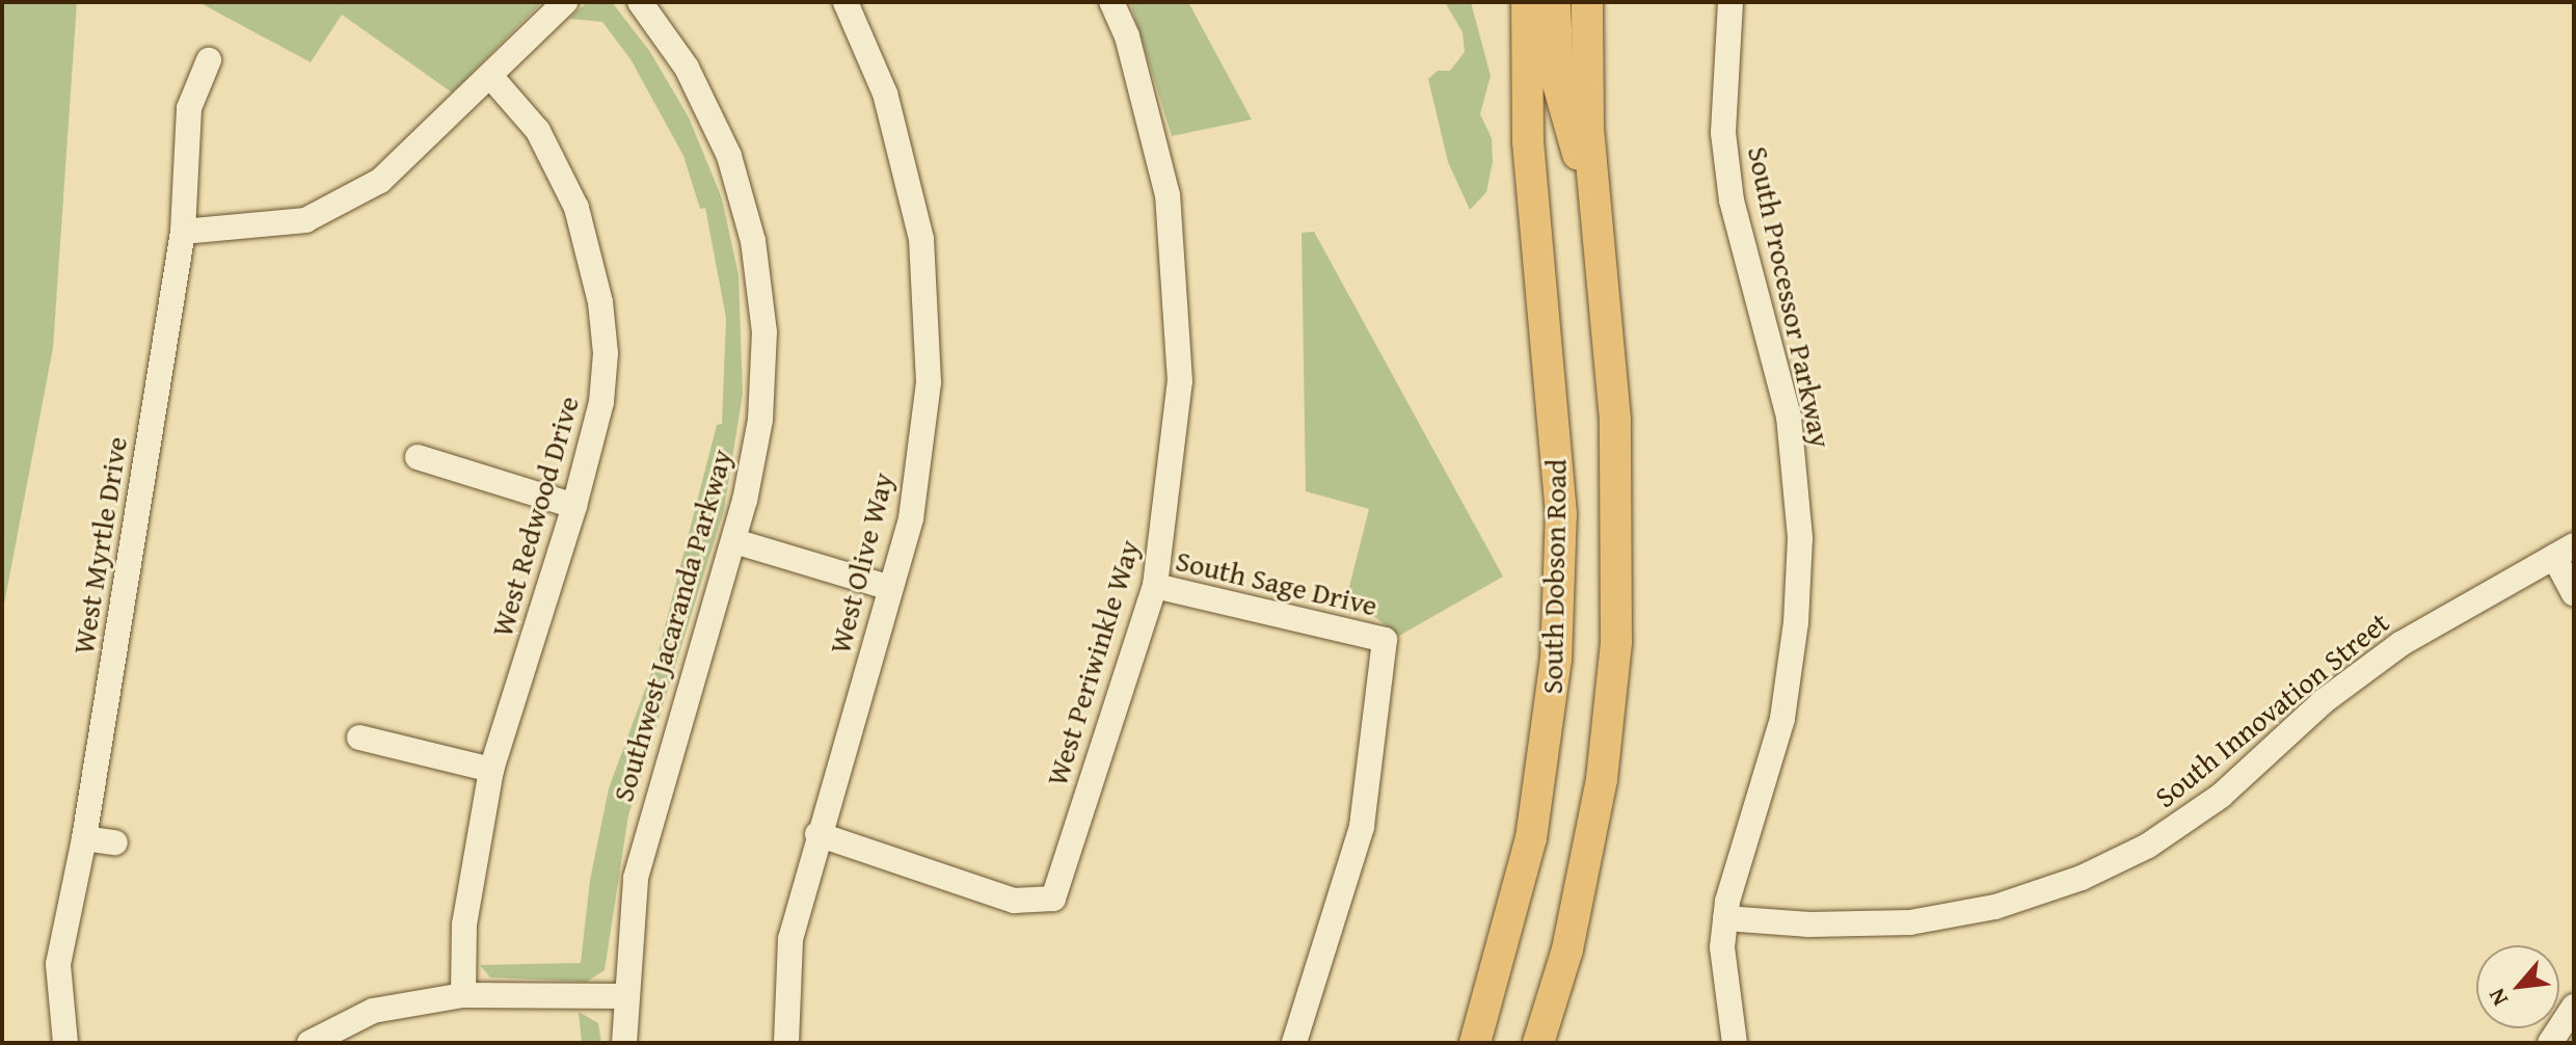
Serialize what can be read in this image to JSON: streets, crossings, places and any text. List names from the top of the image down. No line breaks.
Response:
{"streets":{"main road":["South Dobson Road"],"street":["South Processor Parkway","West Redwood Drive","West Myrtle Drive","West Olive Way","South Sage Drive","Southwest Jacaranda Parkway","West Periwinkle Way","South Innovation Street"]},"crossings":[["South Processor Parkway","South Innovation Street"],["West Olive Way","West Periwinkle Way"],["South Sage Drive","West Periwinkle Way"]],"north":"bottom left"}
